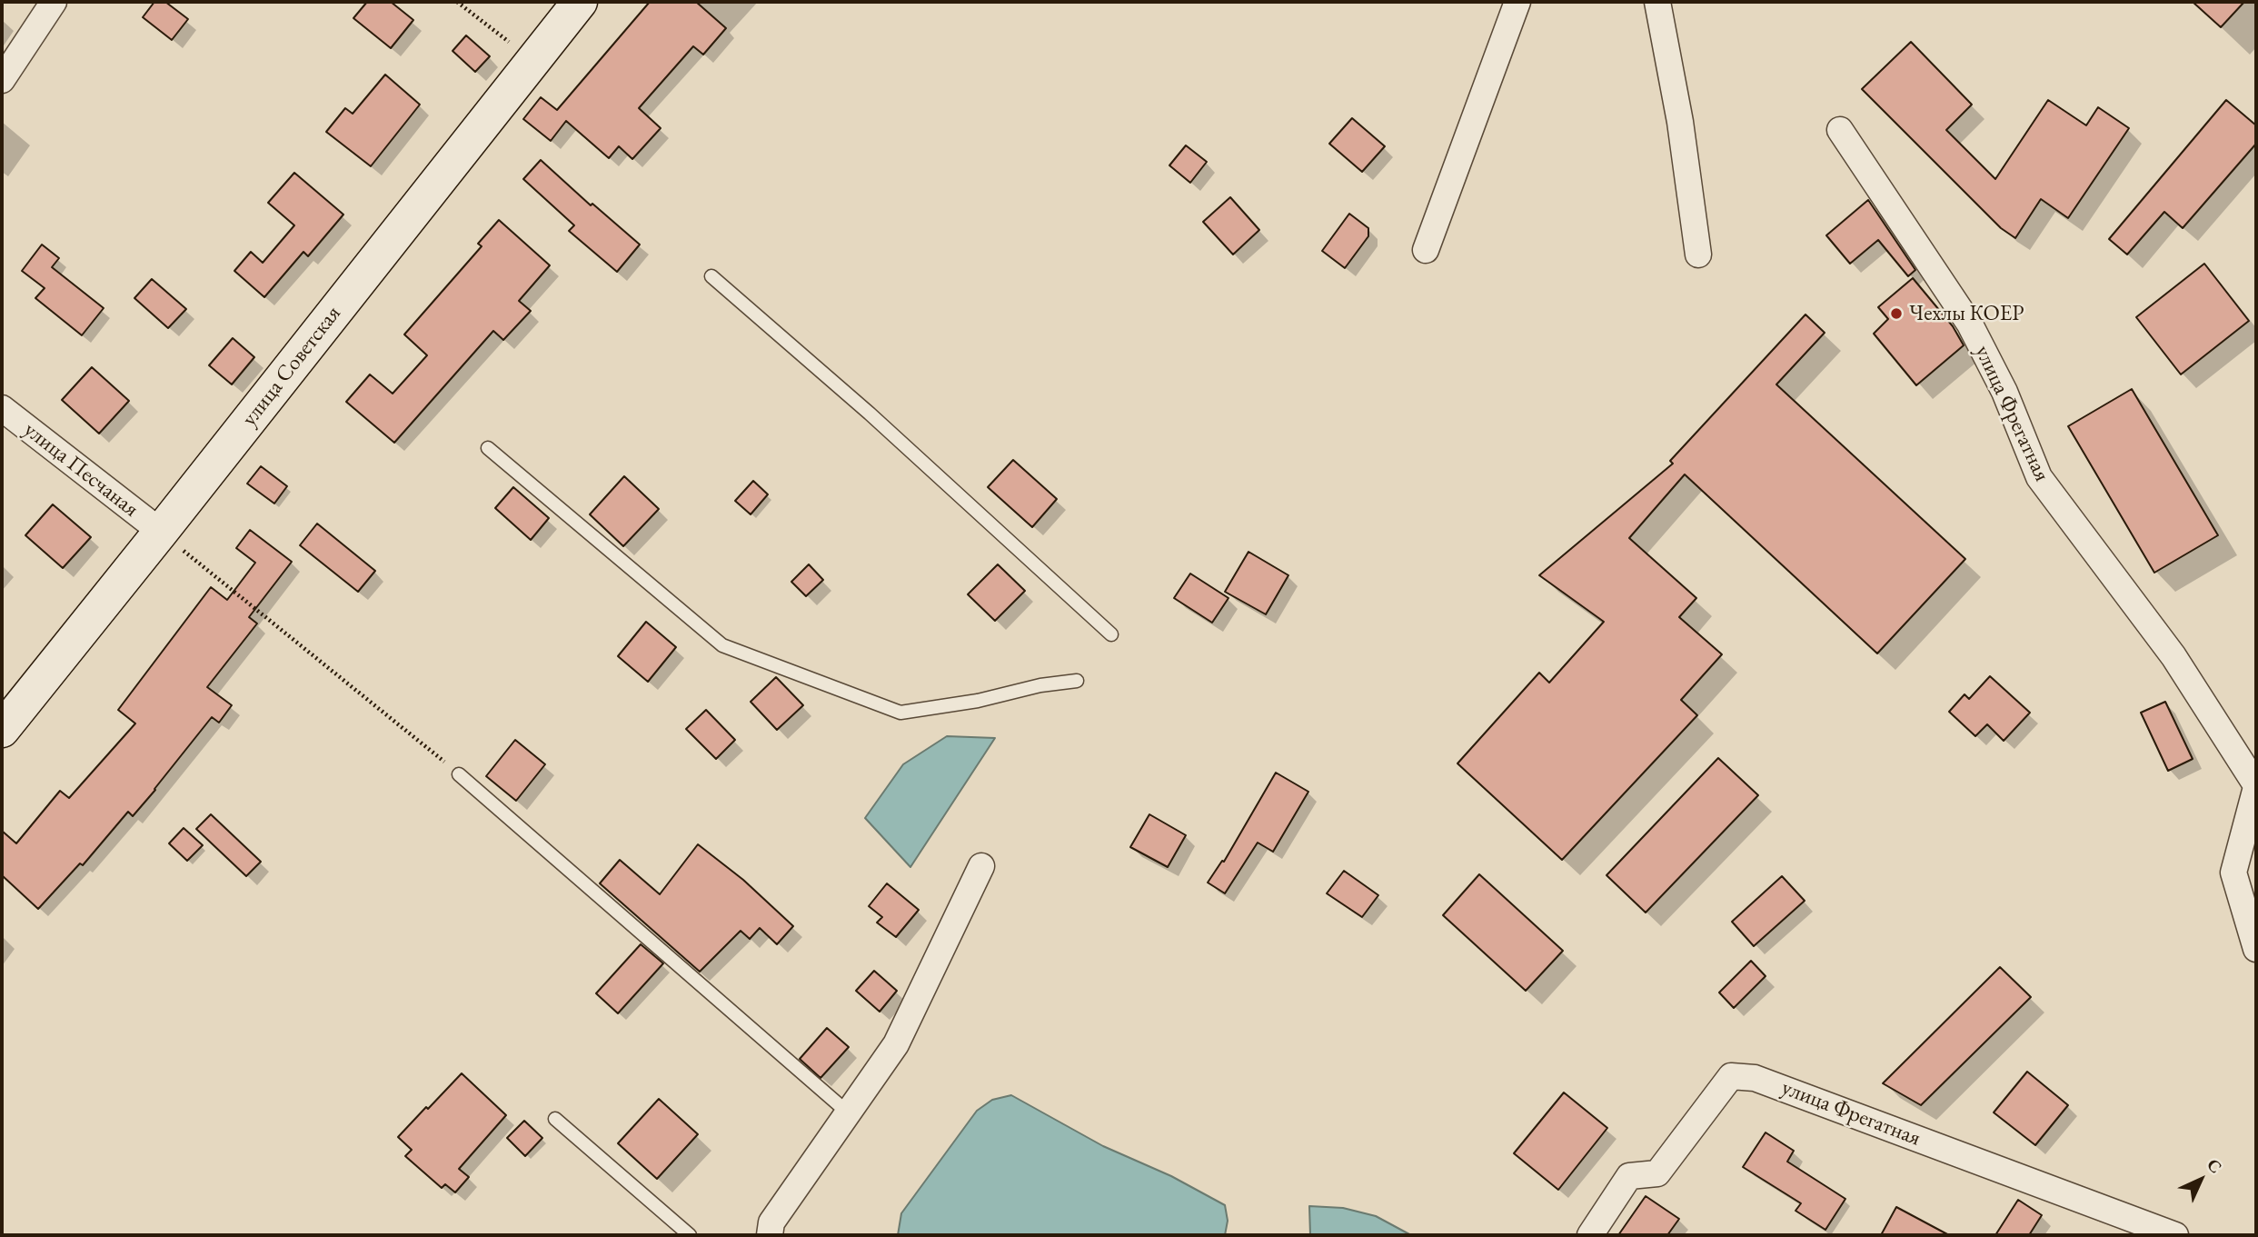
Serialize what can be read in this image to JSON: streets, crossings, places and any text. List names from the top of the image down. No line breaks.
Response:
{"streets":{"street":["улица Советская","улица Фрегатная","улица Песчаная"]},"crossings":[["улица Советская","улица Песчаная"]],"places":["Чехлы КОЕР"],"north":"top right"}
